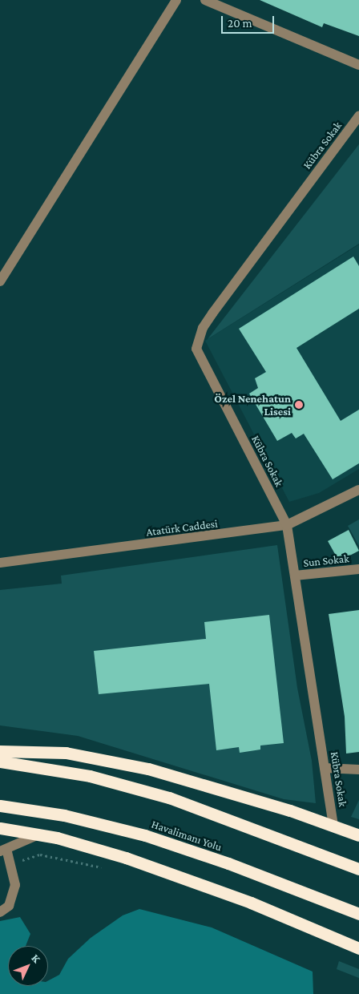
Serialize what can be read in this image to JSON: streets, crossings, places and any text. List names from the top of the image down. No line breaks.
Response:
{"streets":{"highway":["Havalimanı Yolu"],"street":["Kübra Sokak","Atatürk Caddesi","Sun Sokak"]},"crossings":[["Kübra Sokak","Atatürk Caddesi"],["Kübra Sokak","Sun Sokak"]],"places":["Özel Nenehatun Lisesi"],"scale_bar":"20 m","north":"top right"}
